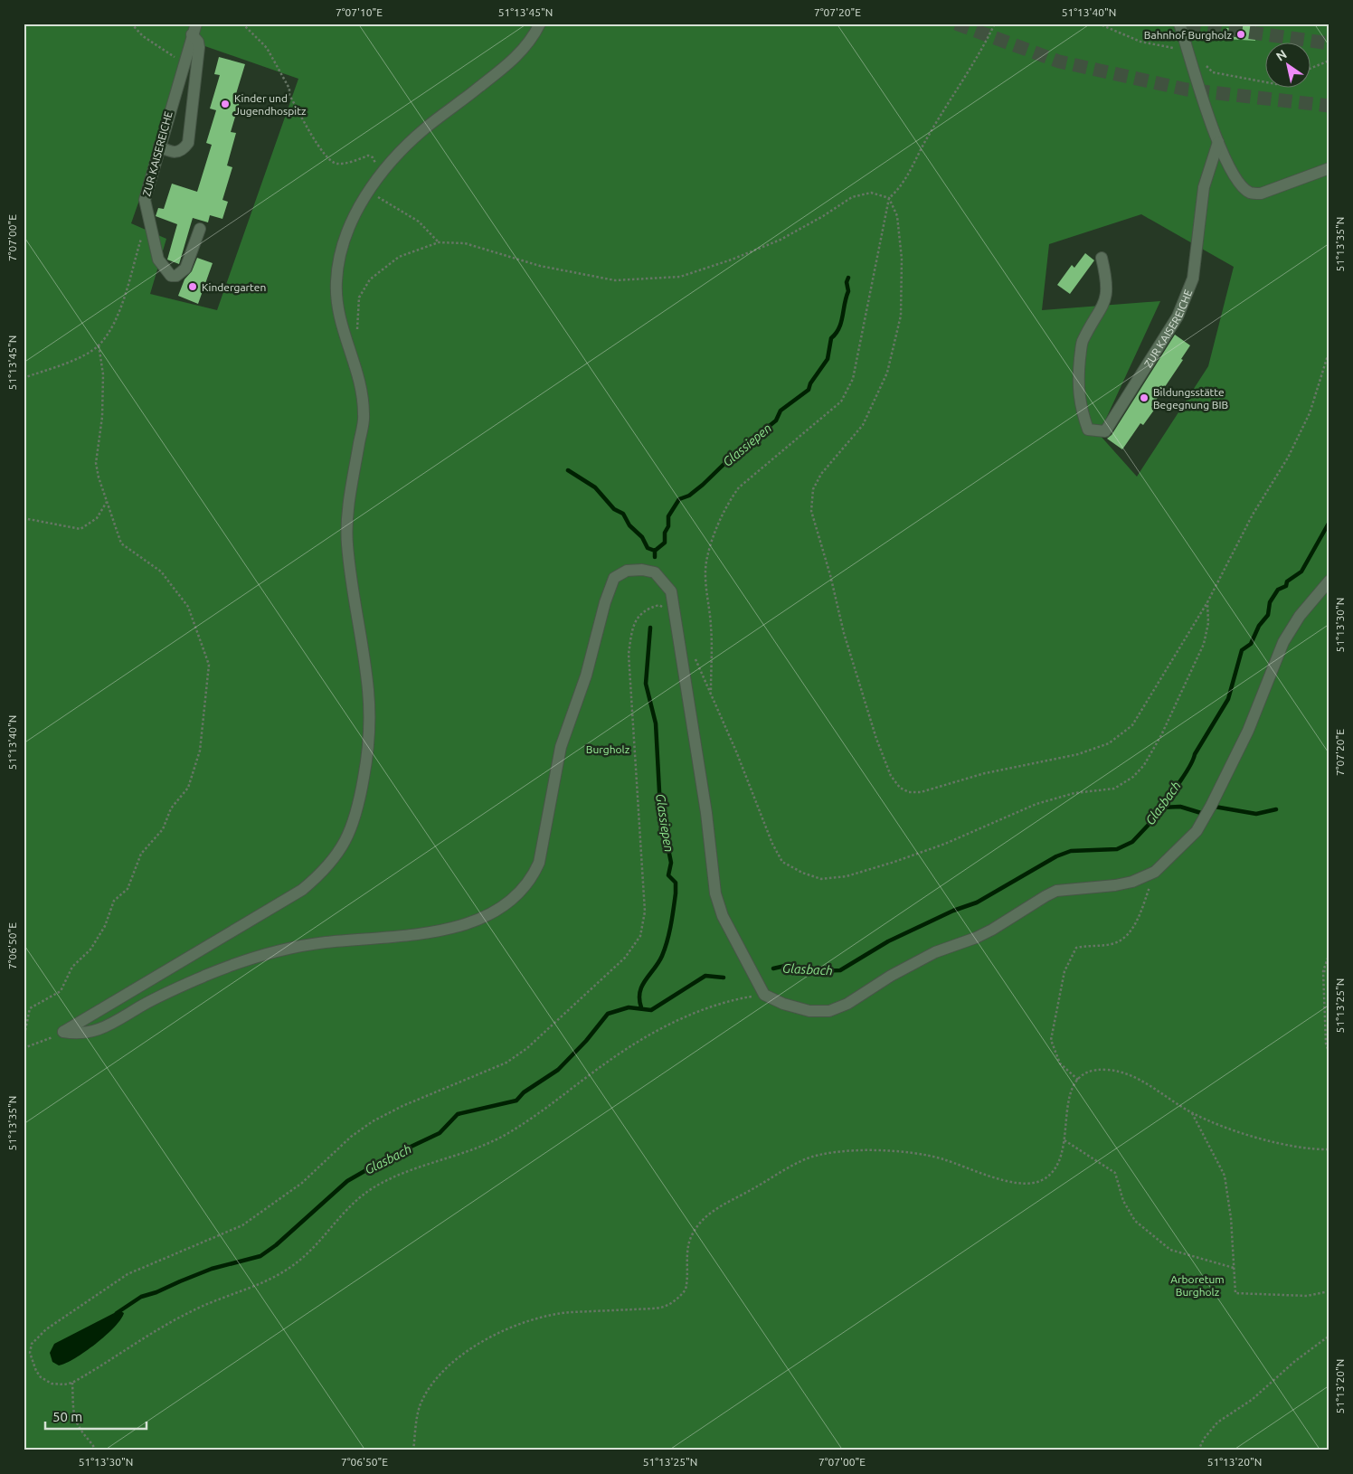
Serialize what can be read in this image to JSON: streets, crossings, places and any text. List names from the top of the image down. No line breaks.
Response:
{"streets":{"street":["ZUR KAISEREICHE"]},"water":["Glassiepen","Glasbach"],"parks":["Burgholz","Arboretum Burgholz"],"places":["Bahnhof Burgholz","Kinder und Jugendhospitz","Kindergarten","Bildungsstätte Begegnung BIB"],"scale_bar":"50 m","north":"top left","coordinates":["7°07'10\"E","51°13'45\"N","7°07'20\"E","51°13'40\"N","7°07'00\"E","51°13'35\"N","51°13'30\"N","7°06'50\"E","51°13'25\"N","51°13'20\"N"]}
